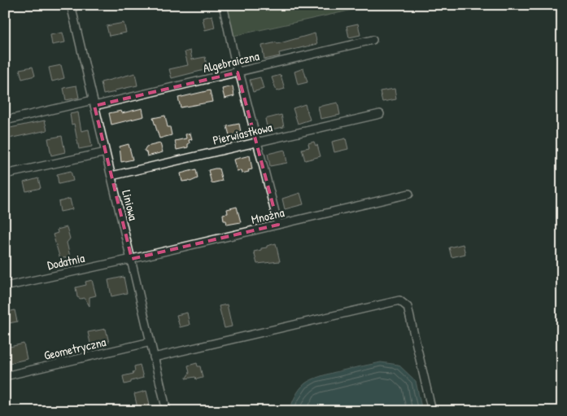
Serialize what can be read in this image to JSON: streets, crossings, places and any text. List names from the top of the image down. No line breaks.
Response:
{"streets":{"street":["Algebraiczna","Pierwiastkowa","Liniowa","Mnożna","Dodatnia","Geometryczna"]},"crossings":[["Algebraiczna","Liniowa"],["Pierwiastkowa","Liniowa"],["Liniowa","Mnożna"],["Liniowa","Dodatnia"],["Liniowa","Geometryczna"],["Mnożna","Dodatnia"]]}
